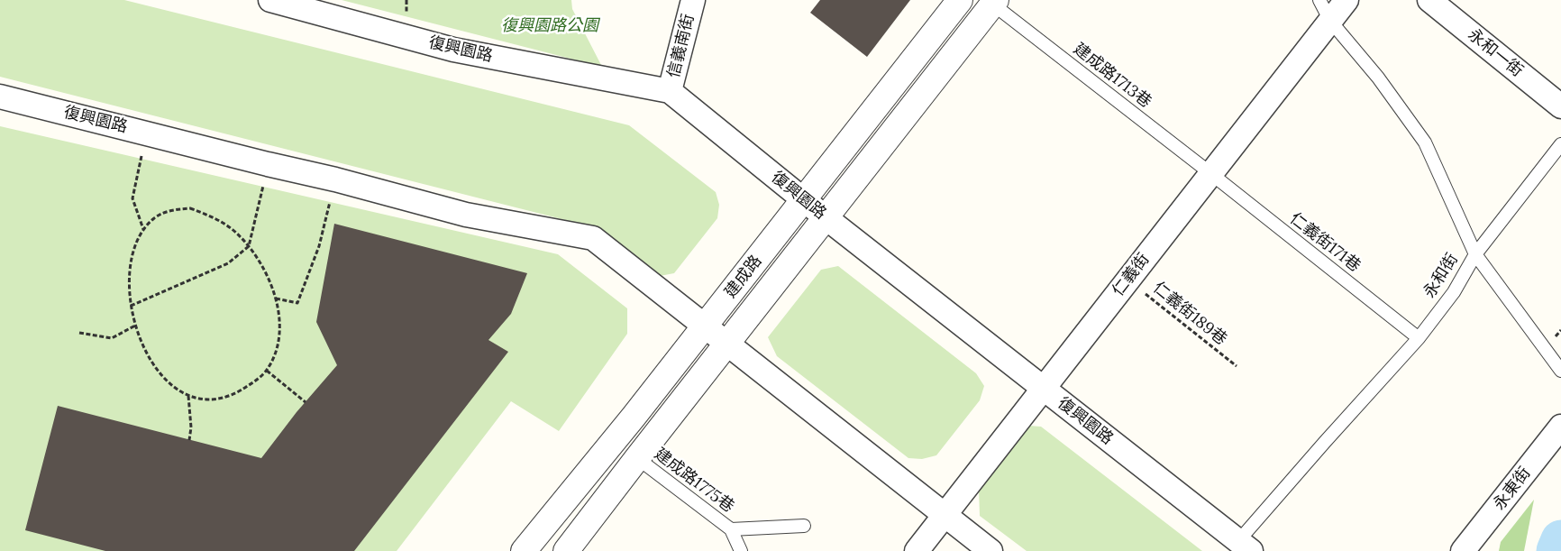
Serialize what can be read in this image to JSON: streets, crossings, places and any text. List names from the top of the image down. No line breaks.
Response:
{"streets":{"street":["信義南街","復興園路","永和一街","仁義街","建成路","永東街"],"lane":["建成路1713巷","仁義街171巷","永和街","建成路1775巷"],"path":["仁義街189巷"]},"crossings":[["信義南街","復興園路"],["復興園路","仁義街"],["復興園路","永和街"],["復興園路","建成路"],["建成路1713巷","仁義街171巷"],["建成路1713巷","仁義街"],["建成路1713巷","建成路"],["仁義街171巷","仁義街"],["仁義街171巷","永和街"],["仁義街","永和街"],["仁義街","仁義街189巷"],["建成路","建成路1775巷"]],"parks":["復興園路公園"]}
